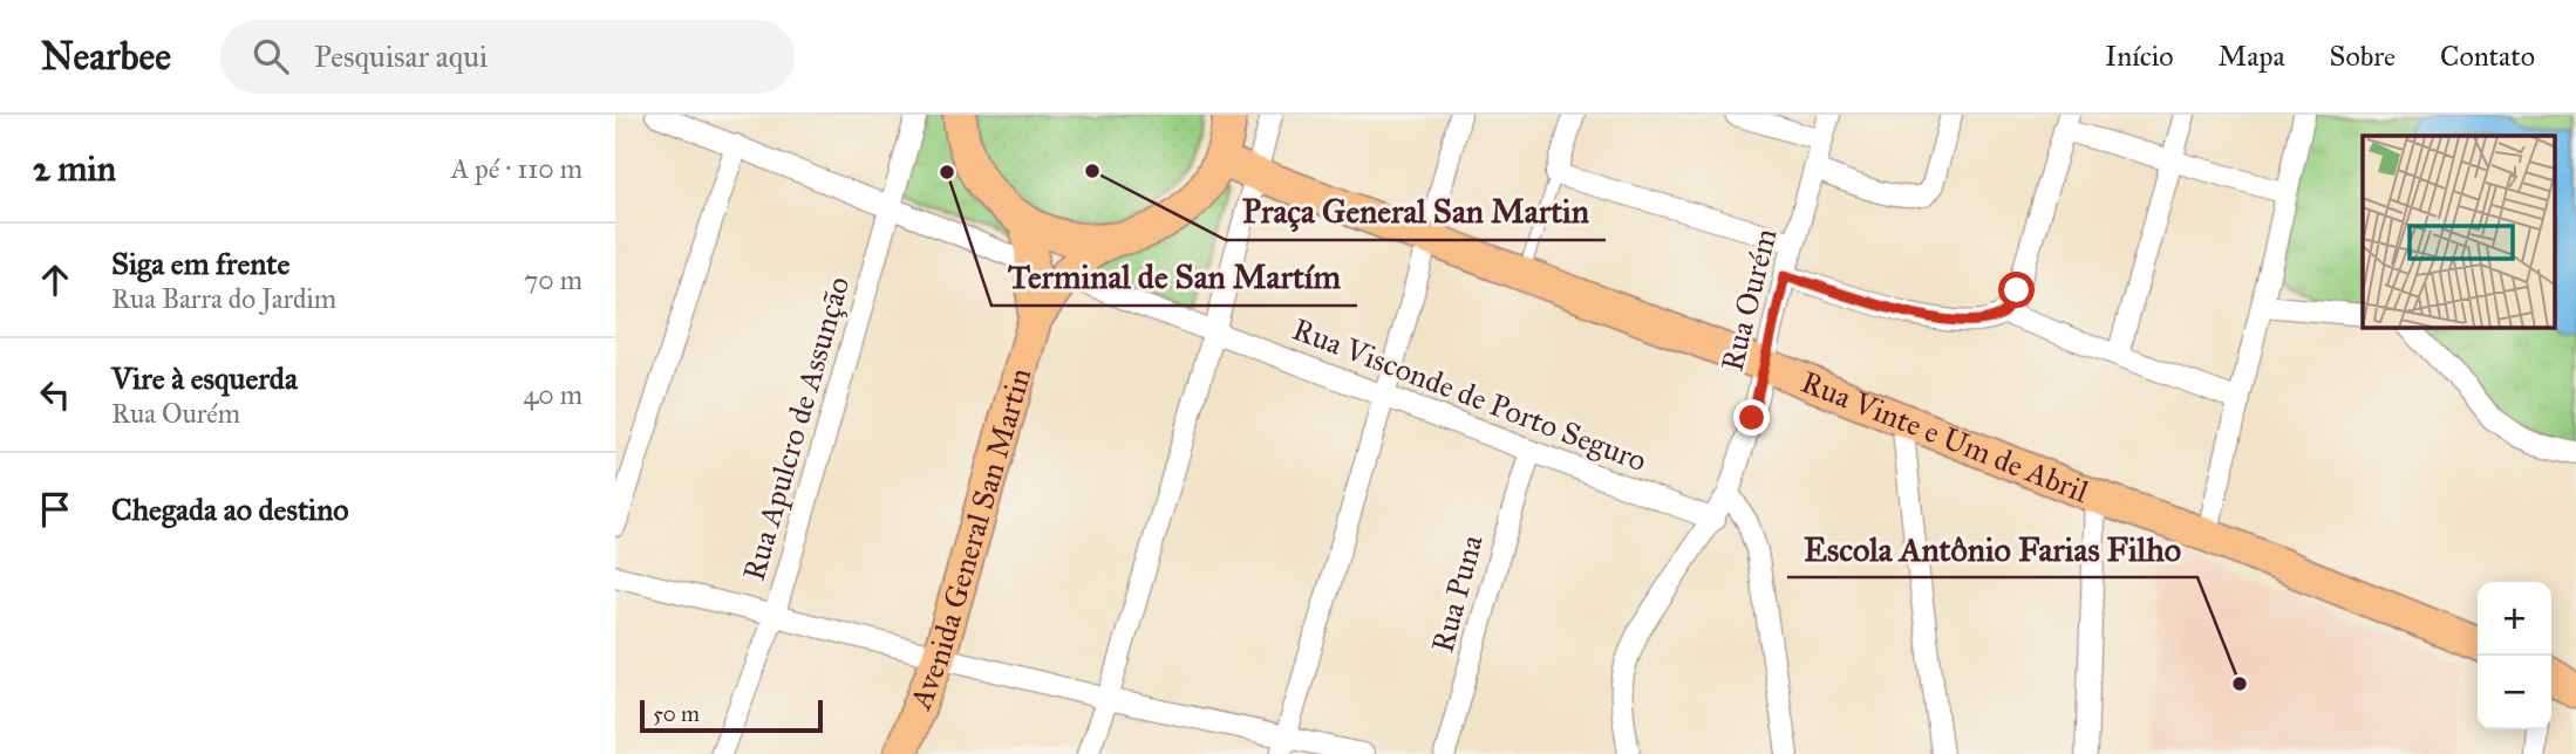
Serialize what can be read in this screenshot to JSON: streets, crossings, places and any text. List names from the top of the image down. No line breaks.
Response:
{"streets":{"main road":["Rua Vinte e Um de Abril","Avenida General San Martin"],"street":["Rua Ourém","Rua Visconde de Porto Seguro","Rua Apulcro de Assunção","Rua Puna"]},"crossings":[["Rua Ourém","Rua Visconde de Porto Seguro"],["Rua Ourém","Rua Vinte e Um de Abril"],["Rua Visconde de Porto Seguro","Avenida General San Martin"],["Rua Visconde de Porto Seguro","Rua Puna"]],"places":["Praça General San Martin","Terminal de San Martím","Escola Antônio Farias Filho"],"scale_bar":"50 m","page":{"header":"Nearbee","search":"Pesquisar aqui","nav":["Início","Mapa","Sobre","Contato"],"heading":["2 min","A pé · 110 m"],"list":[["Siga em frente","Rua Barra do Jardim","70 m"],["Vire à esquerda","Rua Ourém","40 m"],"Chegada ao destino"],"map_buttons":["+","−"],"scale":"50 m"}}
